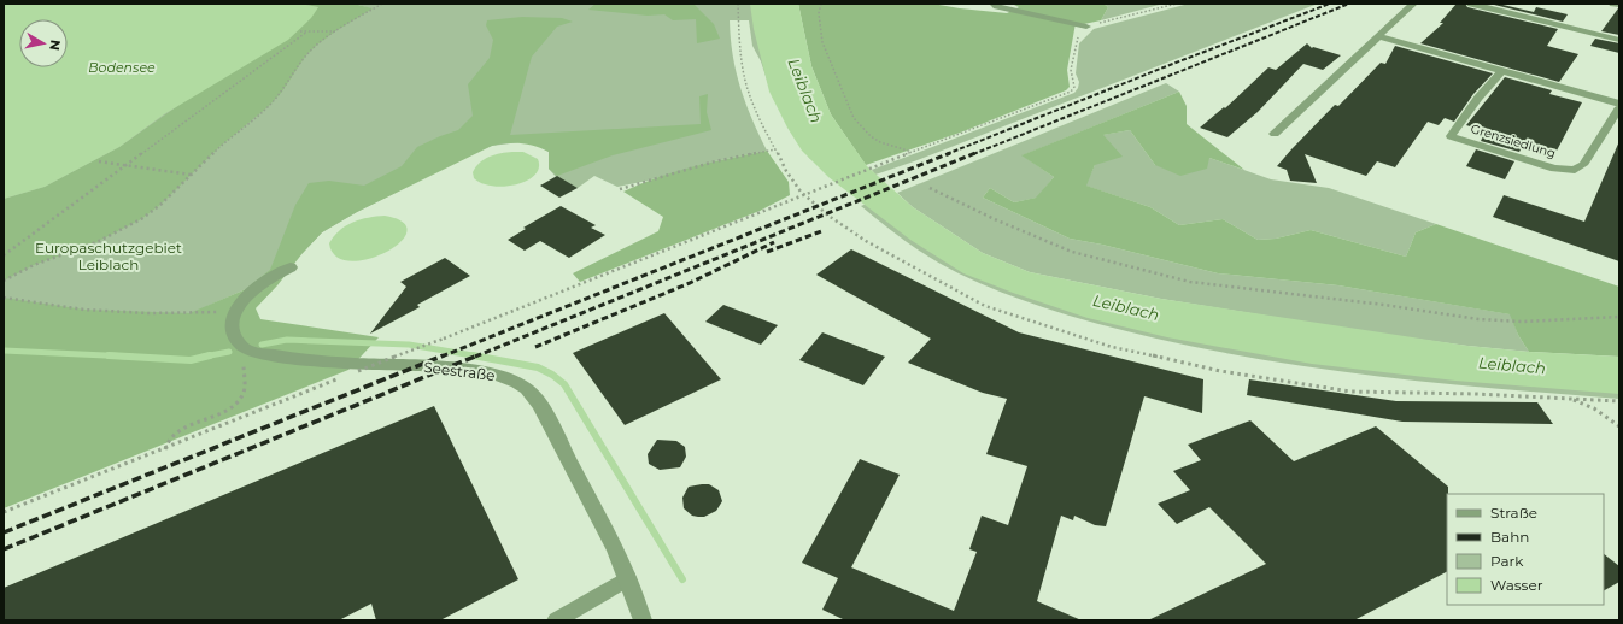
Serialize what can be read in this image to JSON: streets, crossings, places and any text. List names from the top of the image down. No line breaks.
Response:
{"streets":{"street":["Seestraße"],"lane":["Grenzsiedlung"]},"water":["Bodensee","Leiblach"],"parks":["Europaschutzgebiet Leiblach"],"legend":["Straße","Bahn","Park","Wasser"],"north":"right"}
